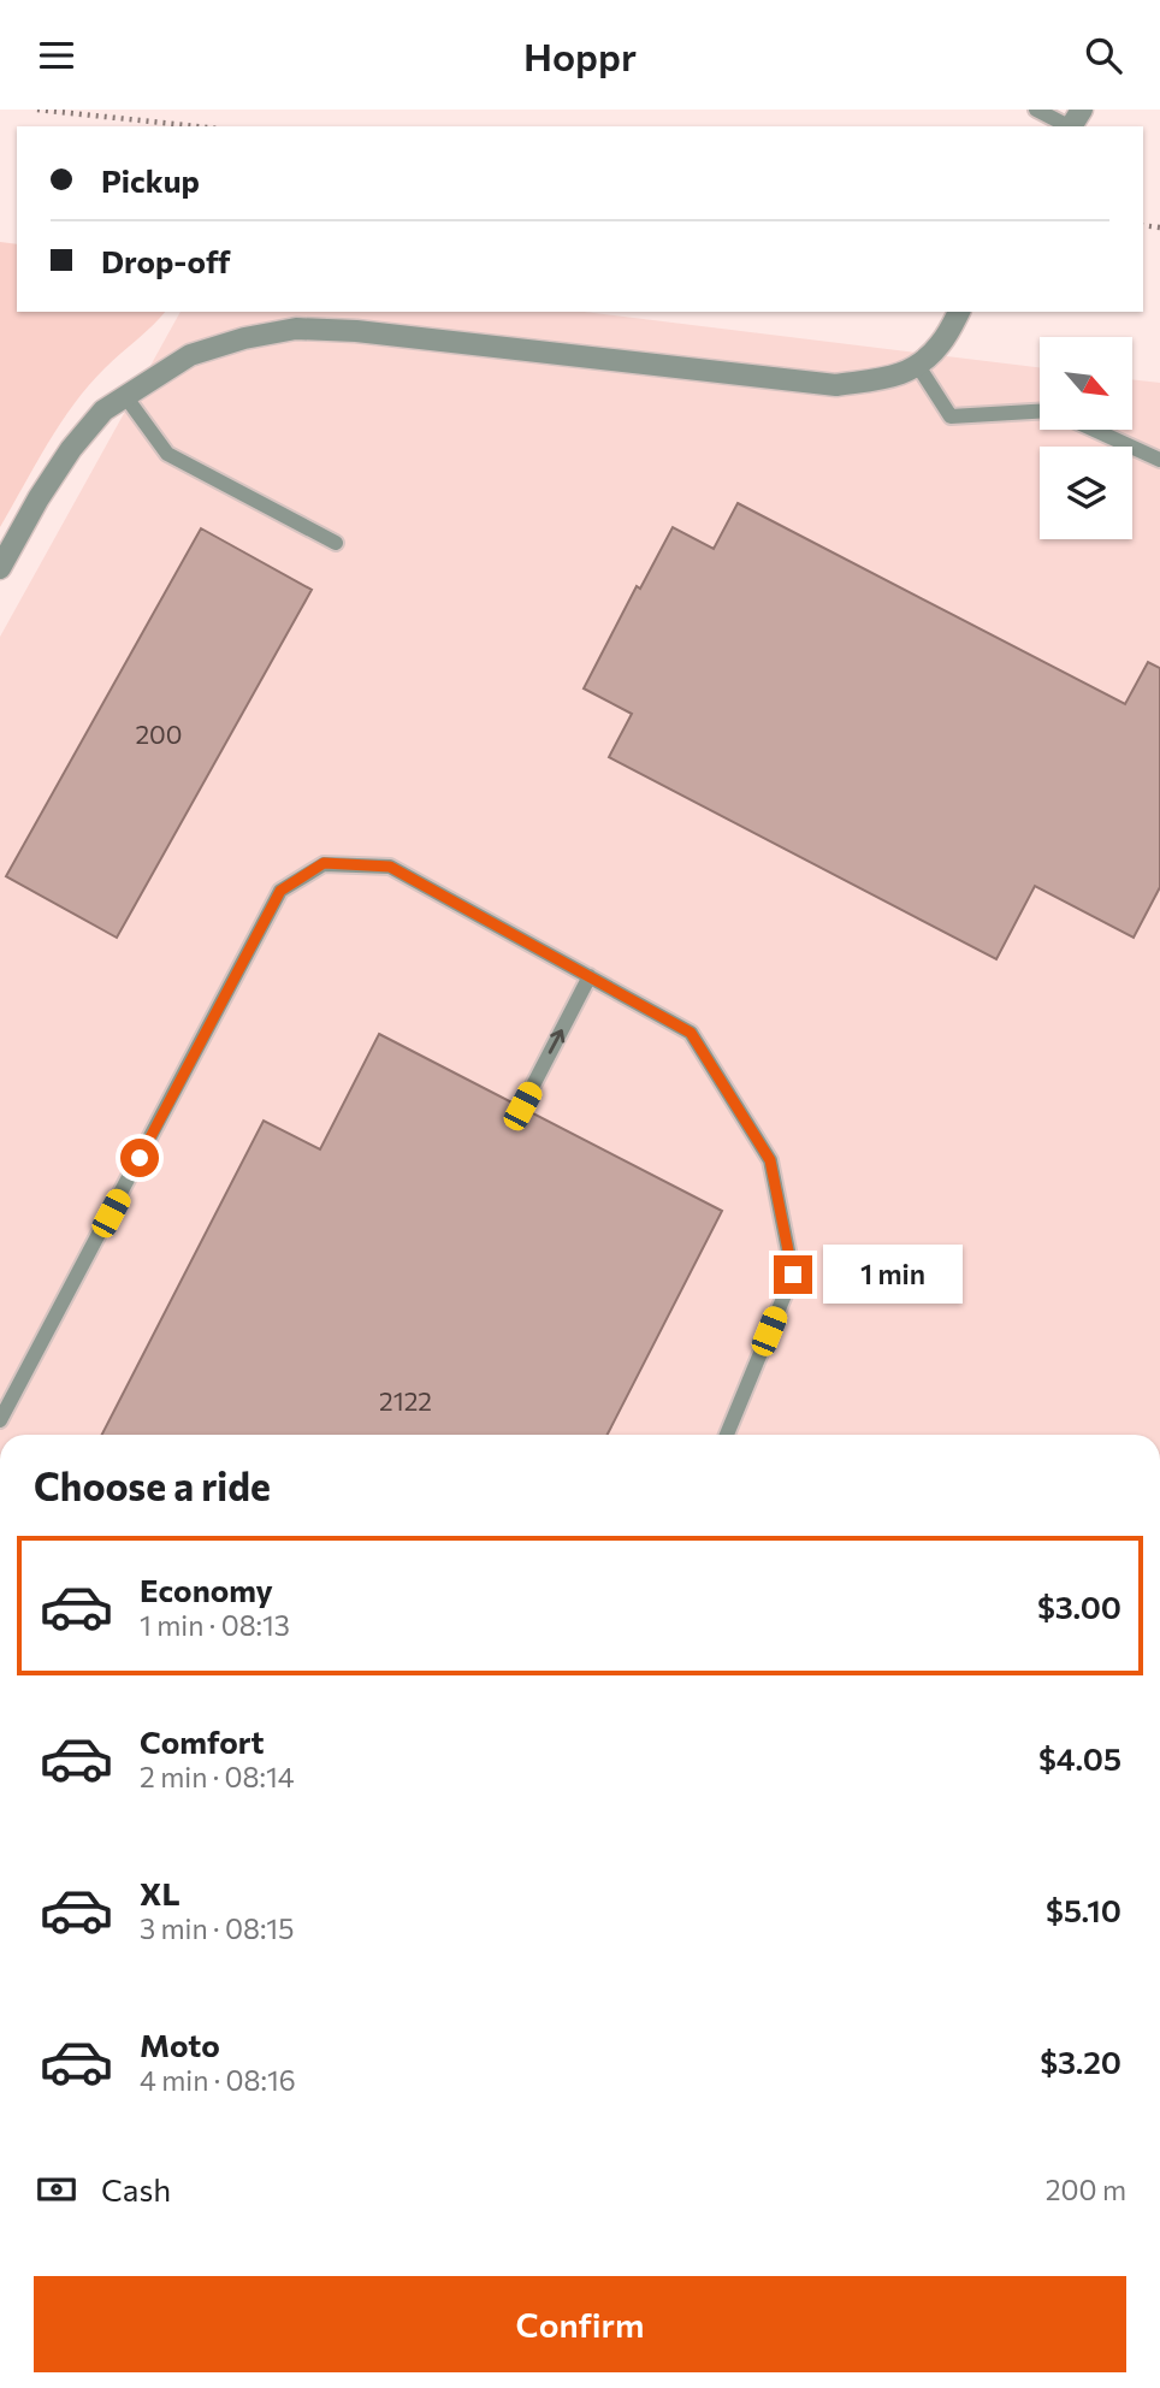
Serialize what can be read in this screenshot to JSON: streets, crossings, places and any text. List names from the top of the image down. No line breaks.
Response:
{"house_numbers":["200","2122"],"north":"bottom right","page":{"header":"Hoppr","banner":["Pickup","Drop-off"],"bubble":"1 min","heading":"Choose a ride","list":[{"name":"Economy","note":"1 min · 08:13","value":"$3.00"},{"name":"Comfort","note":"2 min · 08:14","value":"$4.05"},{"name":"XL","note":"3 min · 08:15","value":"$5.10"},{"name":"Moto","note":"4 min · 08:16","value":"$3.20"}],"pay":["Cash","200 m"],"buttons":"Confirm"}}
